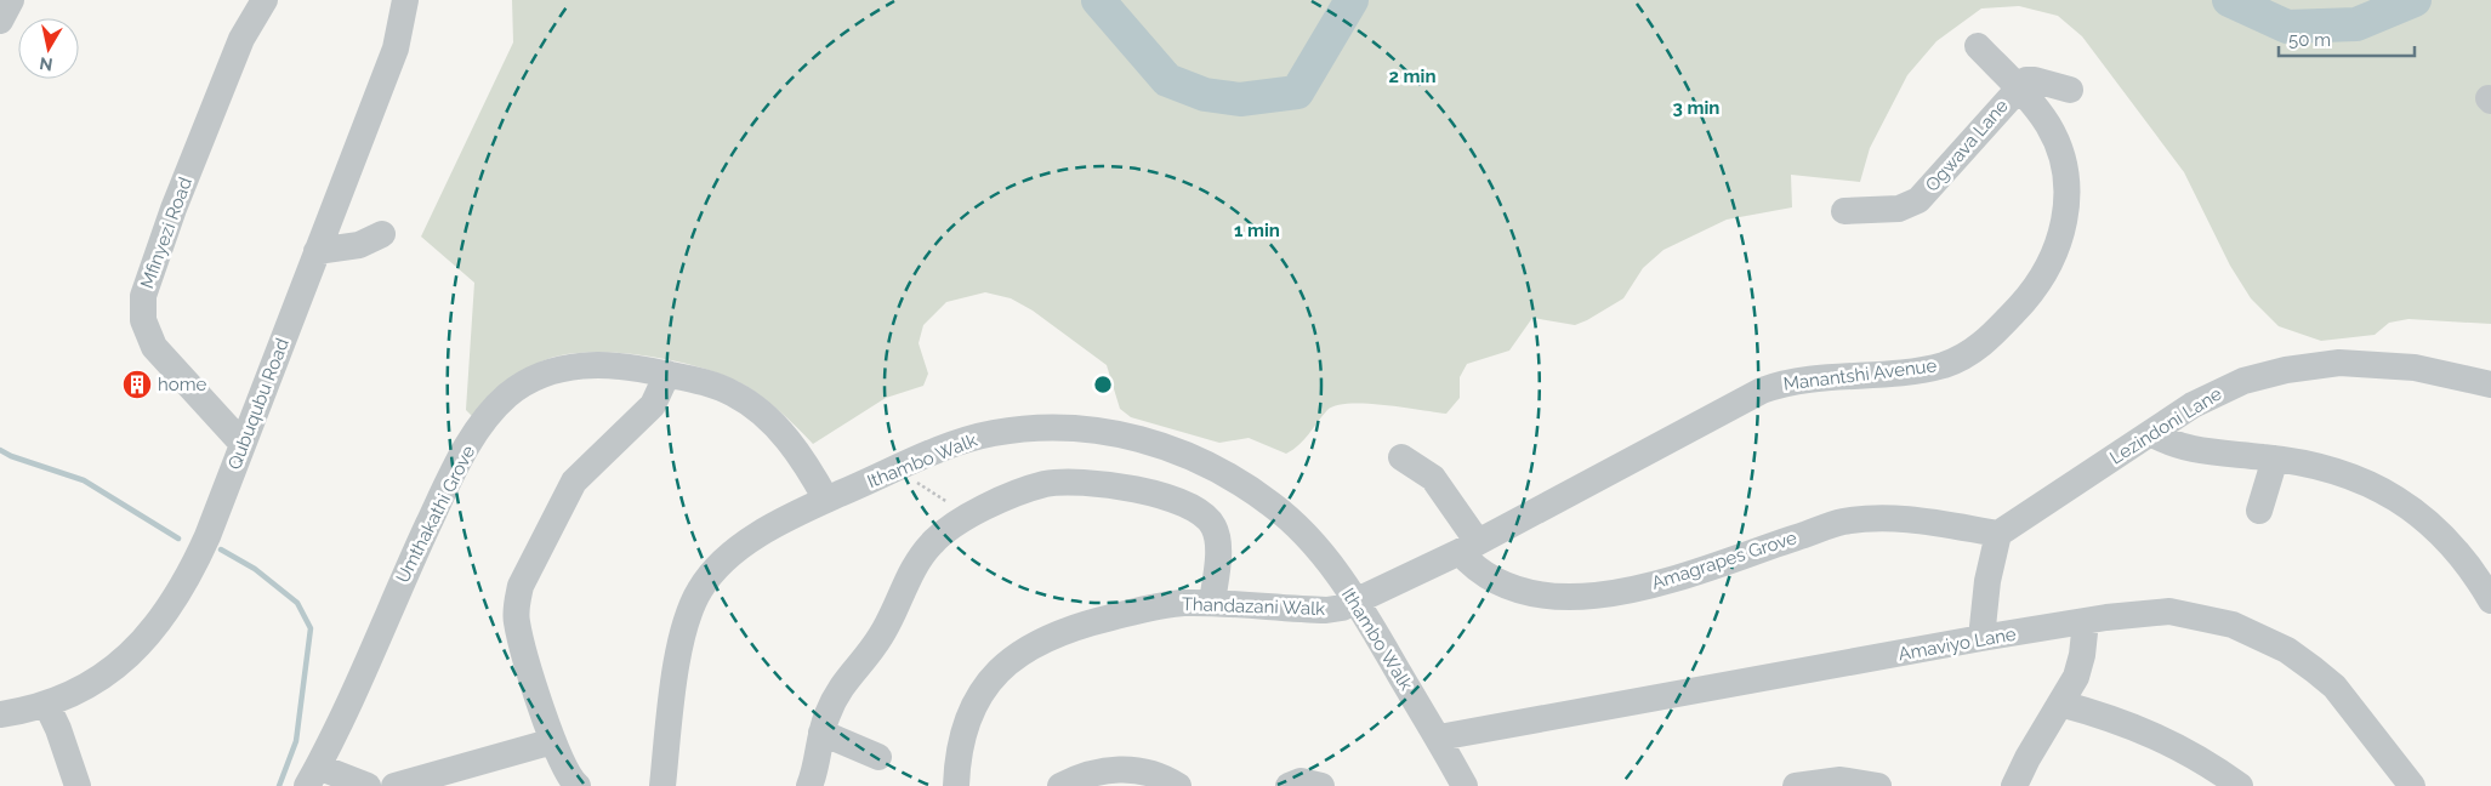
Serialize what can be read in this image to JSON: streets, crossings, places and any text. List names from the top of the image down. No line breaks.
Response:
{"streets":{"street":["Ogwava Lane","Mfinyezi Road","Manantshi Avenue","Qubuqubu Road","Lezindoni Lane","Ithambo Walk","Umthakathi Grove","Amagrapes Grove","Thandazani Walk","Amaviyo Lane"]},"crossings":[["Ogwava Lane","Manantshi Avenue"],["Mfinyezi Road","Qubuqubu Road"],["Manantshi Avenue","Ithambo Walk"],["Manantshi Avenue","Amagrapes Grove"],["Manantshi Avenue","Thandazani Walk"],["Lezindoni Lane","Amagrapes Grove"],["Ithambo Walk","Umthakathi Grove"],["Ithambo Walk","Thandazani Walk"],["Ithambo Walk","Amaviyo Lane"]],"places":{"building":["home"]},"scale_bar":"50 m","north":"bottom","rings":["2 min","3 min","1 min"]}
